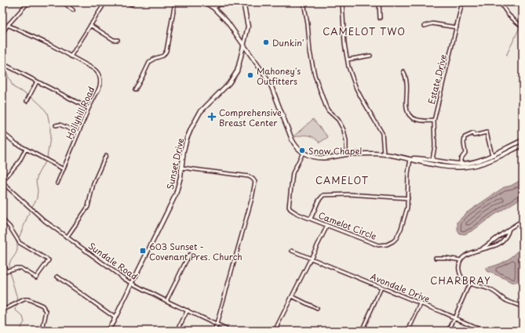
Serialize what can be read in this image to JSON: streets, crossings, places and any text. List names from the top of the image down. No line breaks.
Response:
{"streets":{"main road":["Sunset Drive"],"street":["Estate Drive","Hollyhill Road","Camelot Circle","Sundale Road","Avondale Drive"]},"crossings":[["Sunset Drive","Sundale Road"]],"districts":["CAMELOT TWO","CAMELOT","CHARBRAY"],"places":{"other":["Dunkin'","Mahoney's Outfitters","Snow Chapel"],"health":["Comprehensive Breast Center"],"transit":["603 Sunset - Covenant Pres. Church"]}}
